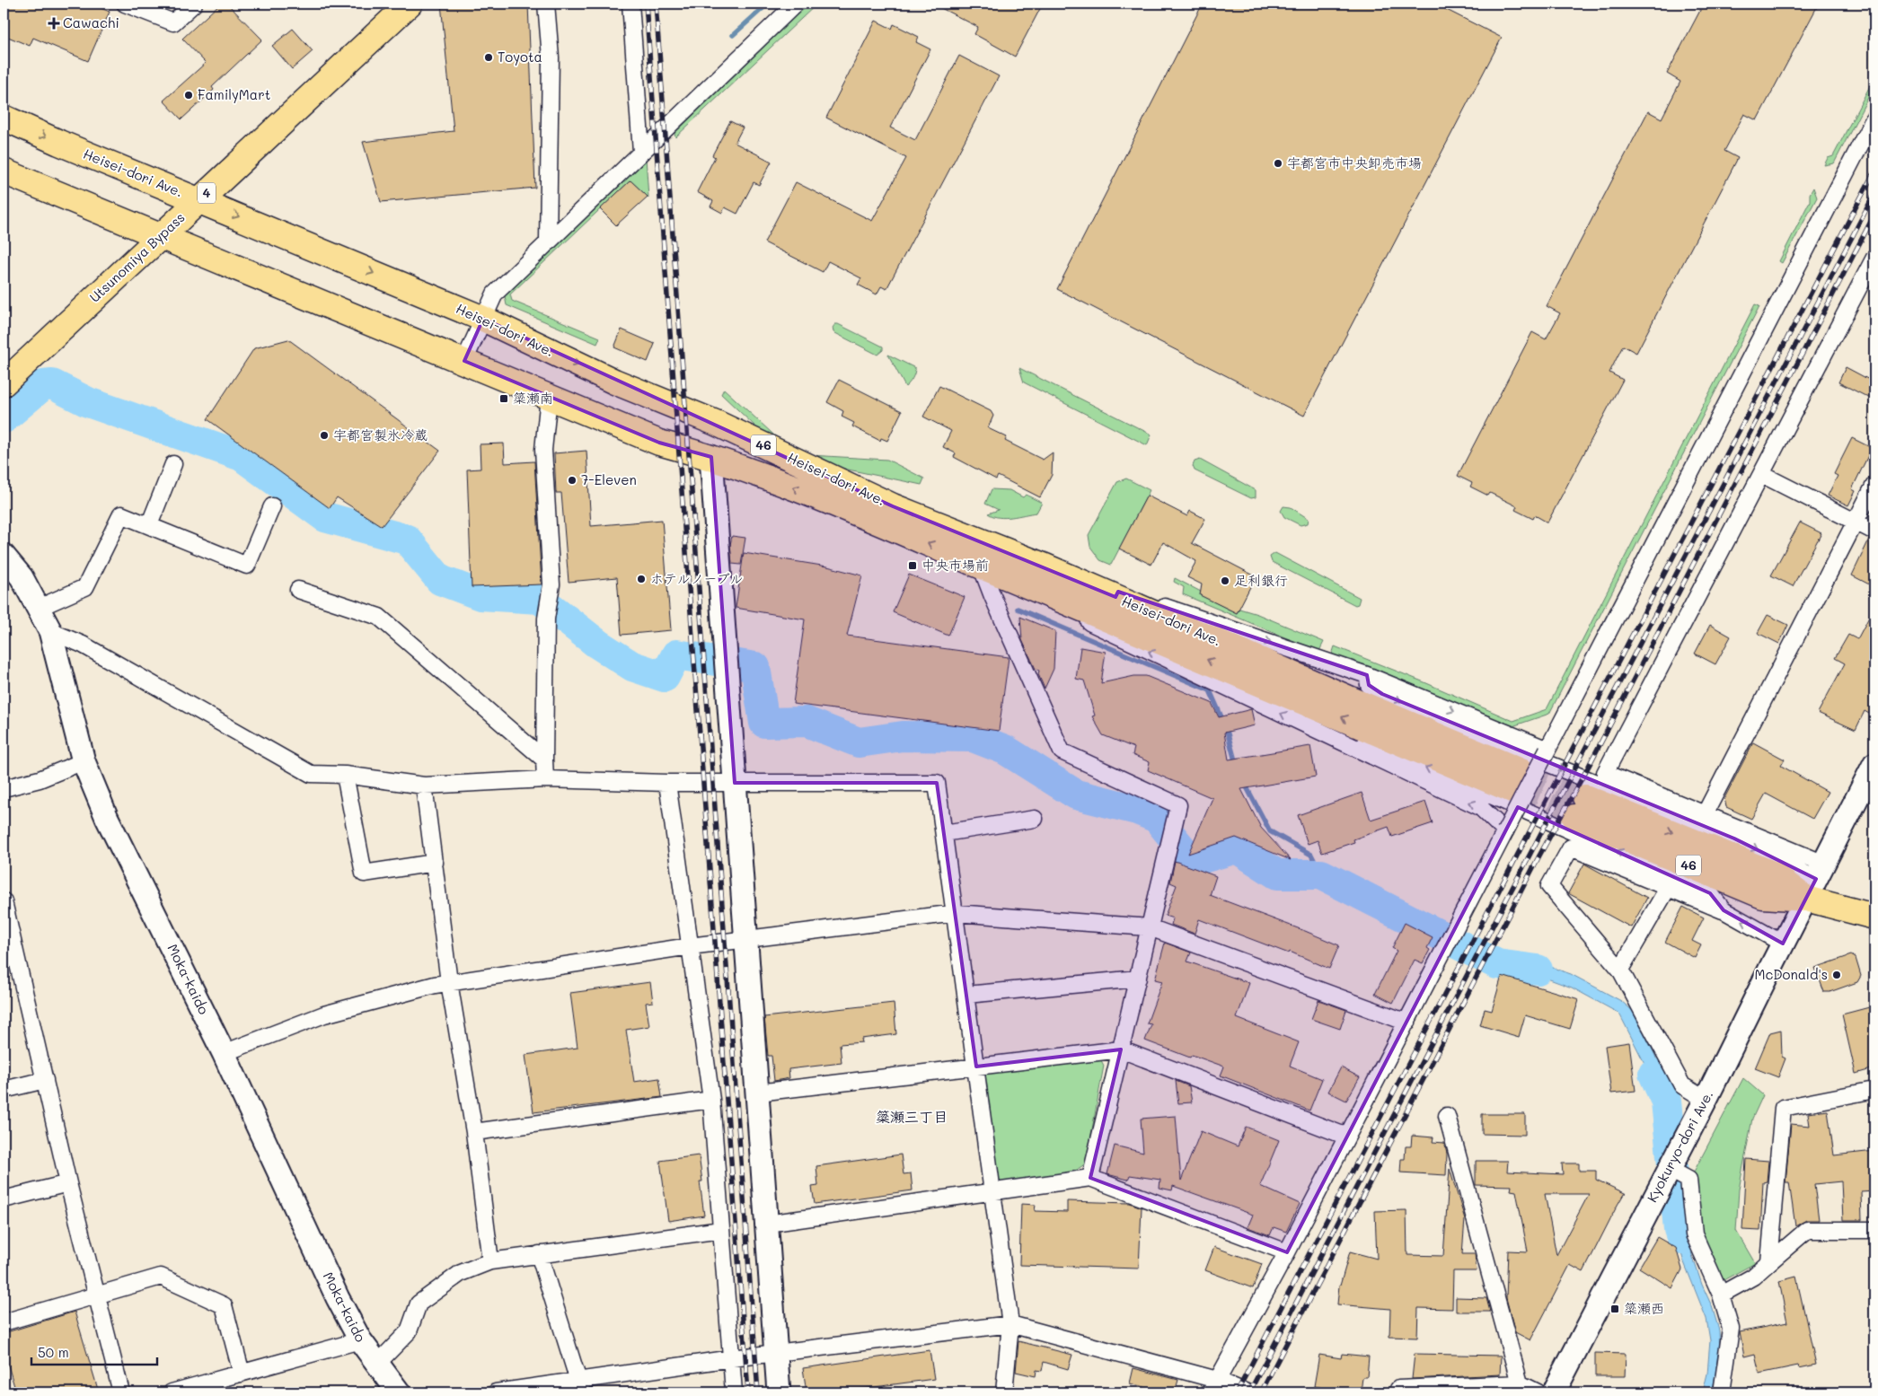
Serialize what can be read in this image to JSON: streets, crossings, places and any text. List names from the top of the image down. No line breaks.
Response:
{"streets":{"main road":["Heisei-dori Ave.","4","Utsunomiya Bypass","46"],"street":["Moka-kaido","Kyokuryo-dori Ave."]},"crossings":[["Heisei-dori Ave.","Utsunomiya Bypass"],["46","Kyokuryo-dori Ave."]],"districts":["簗瀬三丁目"],"places":{"health":["Cawachi"],"other":["Toyota","FamilyMart","宇都宮市中央卸売市場","宇都宮製氷冷蔵","7-Eleven","ホテルノーブル","足利銀行","McDonald's"],"transit":["簗瀬南","中央市場前","簗瀬西"]},"scale_bar":"50 m"}
